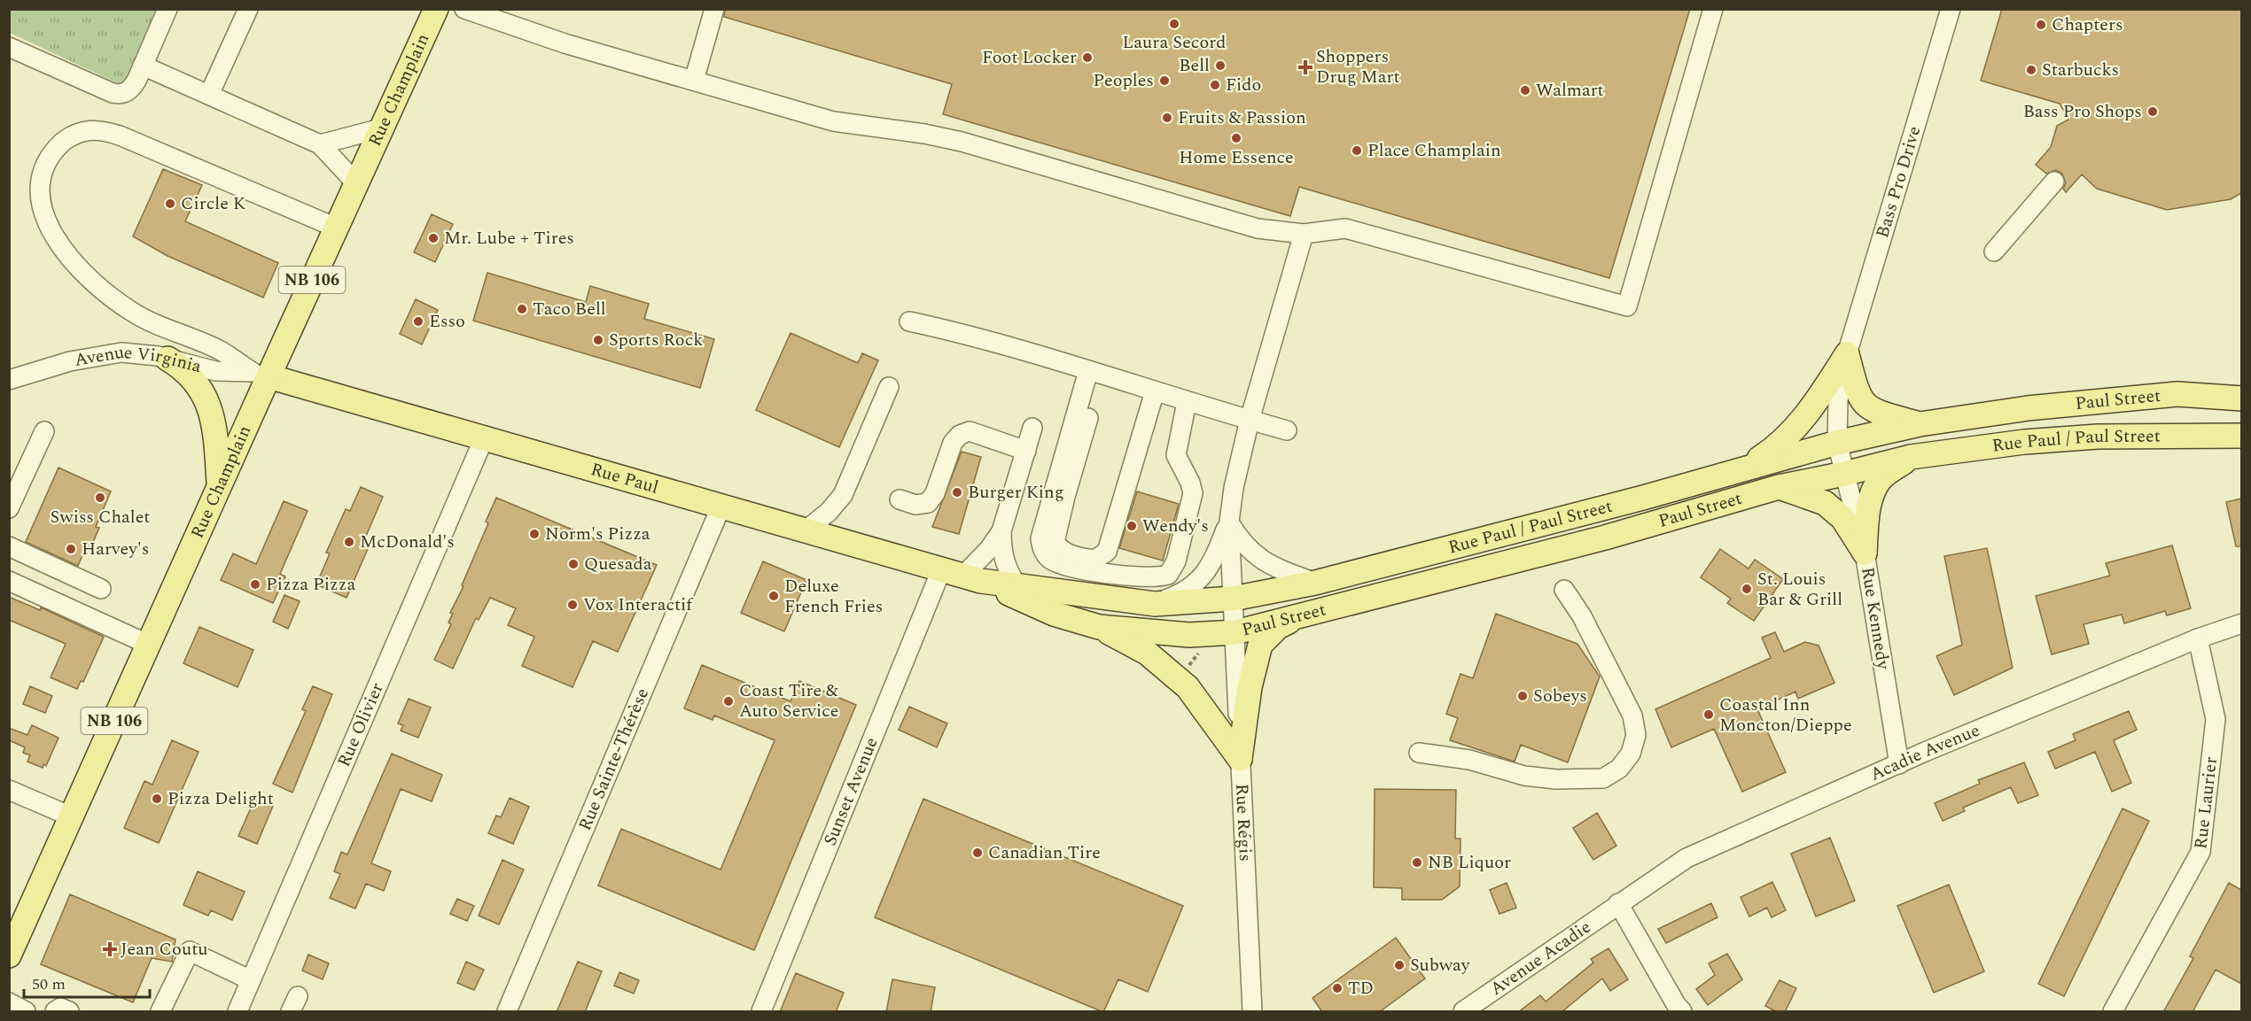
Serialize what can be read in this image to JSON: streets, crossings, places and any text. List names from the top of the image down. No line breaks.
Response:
{"streets":{"main road":["Rue Champlain","NB 106","Paul Street","Rue Paul / Paul Street","Rue Paul"],"street":["Bass Pro Drive","Avenue Virginia","Rue Kennedy","Rue Olivier","Acadie Avenue","Rue Sainte-Thérèse","Sunset Avenue","Rue Laurier","Rue Régis","Avenue Acadie"]},"crossings":[["Rue Champlain","Avenue Virginia"],["Rue Champlain","Rue Paul"],["Bass Pro Drive","Paul Street"],["Bass Pro Drive","Rue Kennedy"],["Avenue Virginia","Rue Paul"],["Paul Street","Rue Paul / Paul Street"],["Paul Street","Rue Paul"],["Paul Street","Rue Kennedy"],["Paul Street","Sunset Avenue"],["Paul Street","Rue Régis"],["Rue Paul","Rue Olivier"],["Rue Paul","Rue Sainte-Thérèse"],["Rue Paul","Sunset Avenue"],["Rue Kennedy","Acadie Avenue"],["Acadie Avenue","Rue Laurier"],["Acadie Avenue","Avenue Acadie"]],"places":{"other":["Laura Secord","Chapters","Foot Locker","Bell","Starbucks","Peoples","Fido","Walmart","Bass Pro Shops","Fruits & Passion","Home Essence","Place Champlain","Circle K","Mr. Lube + Tires","Taco Bell","Esso","Sports Rock","Burger King","Swiss Chalet","Wendy's","Norm's Pizza","McDonald's","Harvey's","Quesada","Pizza Pizza","St. Louis Bar & Grill","Deluxe French Fries","Vox Interactif","Sobeys","Coast Tire & Auto Service","Coastal Inn Moncton/Dieppe","Pizza Delight","Canadian Tire","NB Liquor","Subway","TD"],"health":["Shoppers Drug Mart","Jean Coutu"]},"scale_bar":"50 m"}
